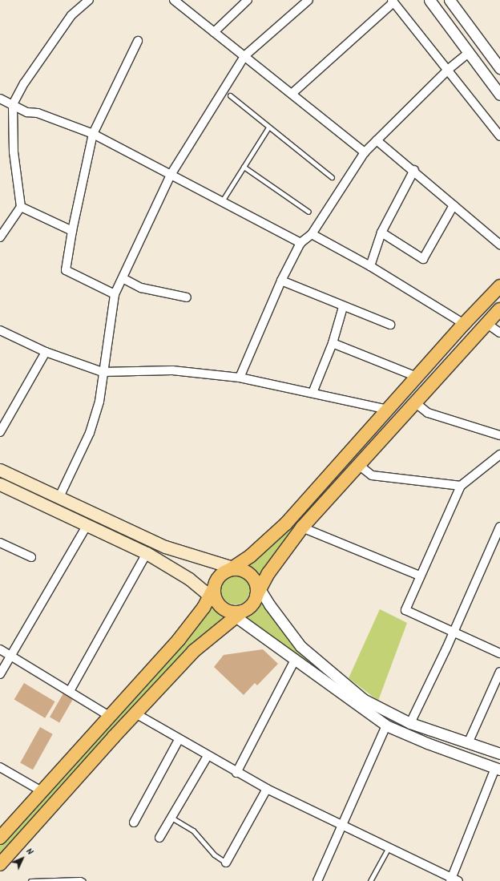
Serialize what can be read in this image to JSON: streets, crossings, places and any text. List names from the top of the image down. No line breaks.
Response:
{"north":"top right"}
